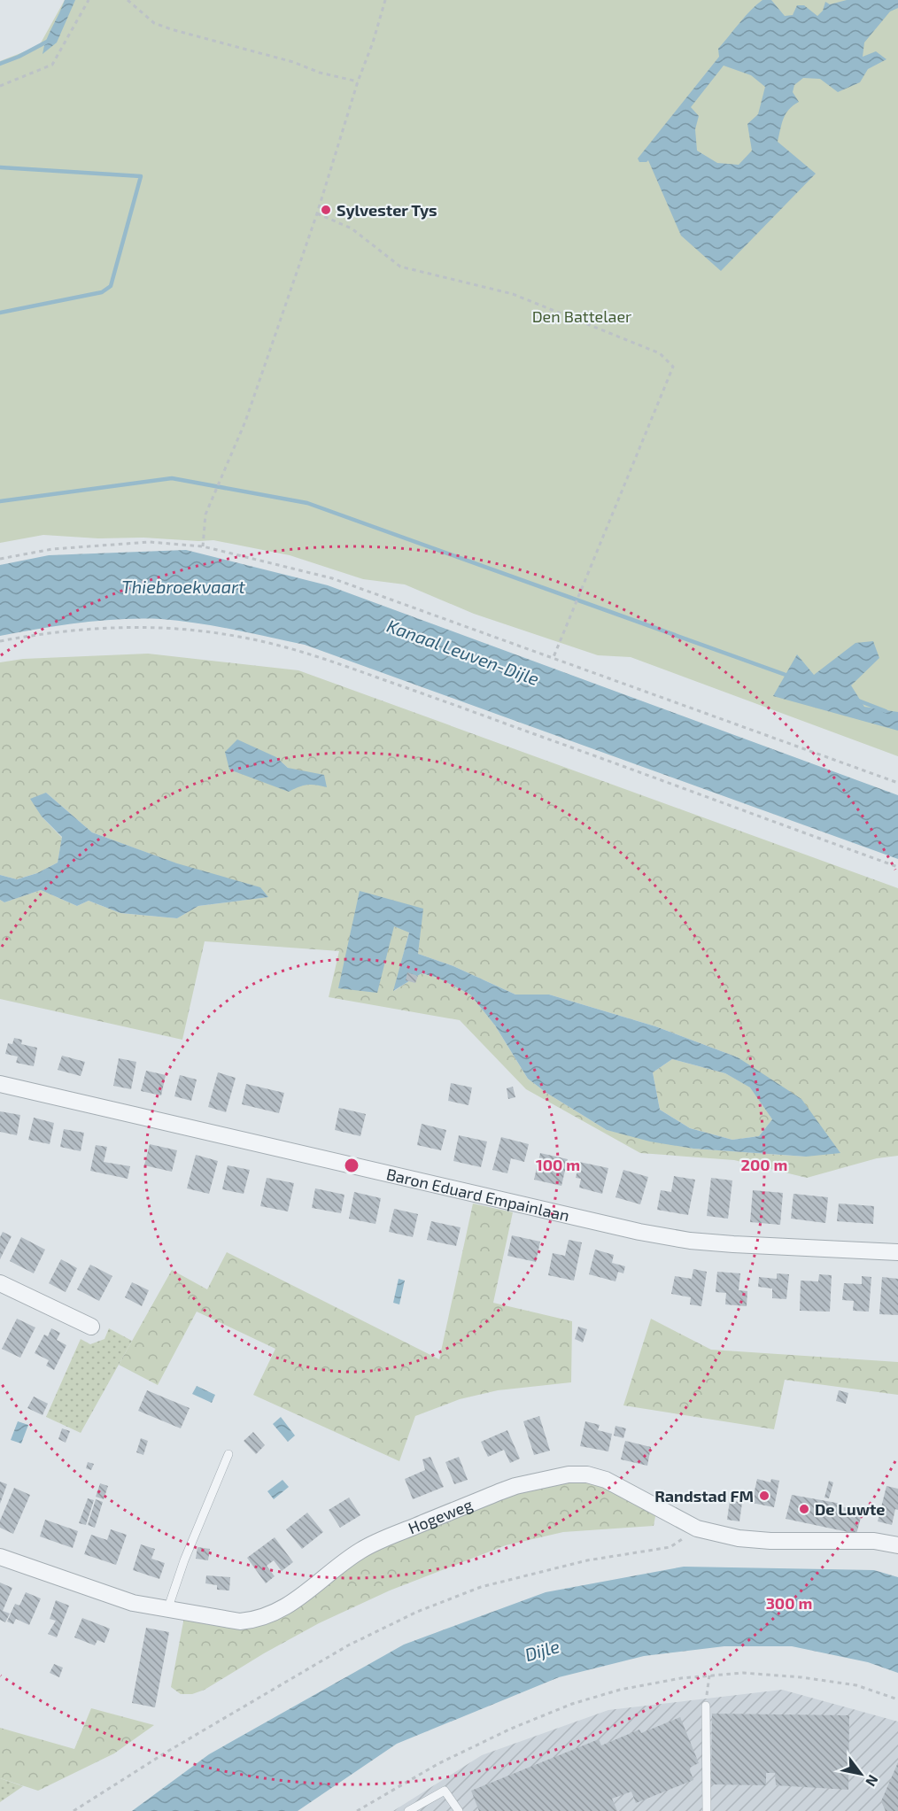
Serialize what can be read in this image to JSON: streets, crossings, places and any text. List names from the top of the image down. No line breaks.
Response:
{"streets":{"street":["Baron Eduard Empainlaan","Hogeweg"]},"water":["Thiebroekvaart","Kanaal Leuven-Dijle","Dijle"],"parks":["Den Battelaer"],"places":["Sylvester Tys","Randstad FM","De Luwte"],"north":"bottom right","rings":["100 m","200 m","300 m"]}
